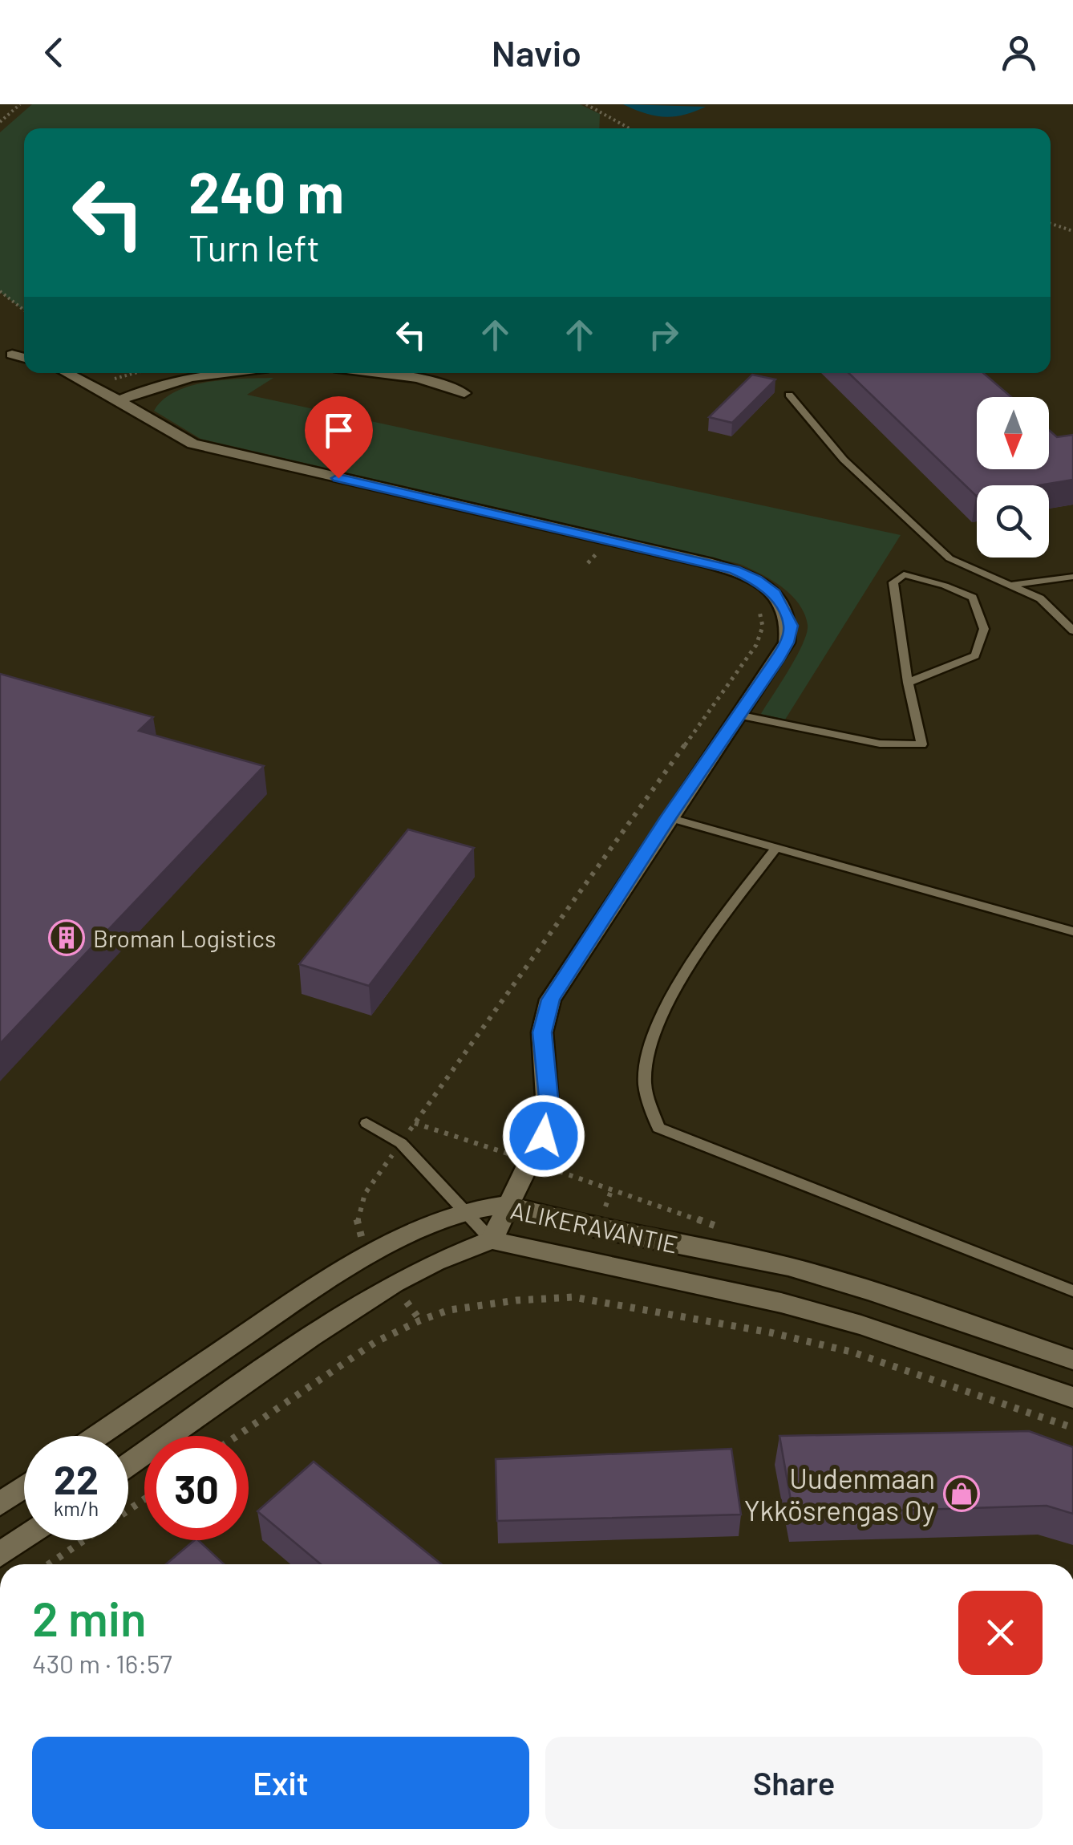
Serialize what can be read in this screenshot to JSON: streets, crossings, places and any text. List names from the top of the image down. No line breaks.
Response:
{"streets":{"street":["ALIKERAVANTIE"]},"places":{"building":["Broman Logistics"],"shop":["Uudenmaan Ykkösrengas Oy"]},"north":"bottom","page":{"header":"Navio","turn":["240 m","Turn left"],"speed":"22 km/h","limit":"30","heading":["2 min","430 m · 16:57"],"buttons":["Exit","Share"]}}
